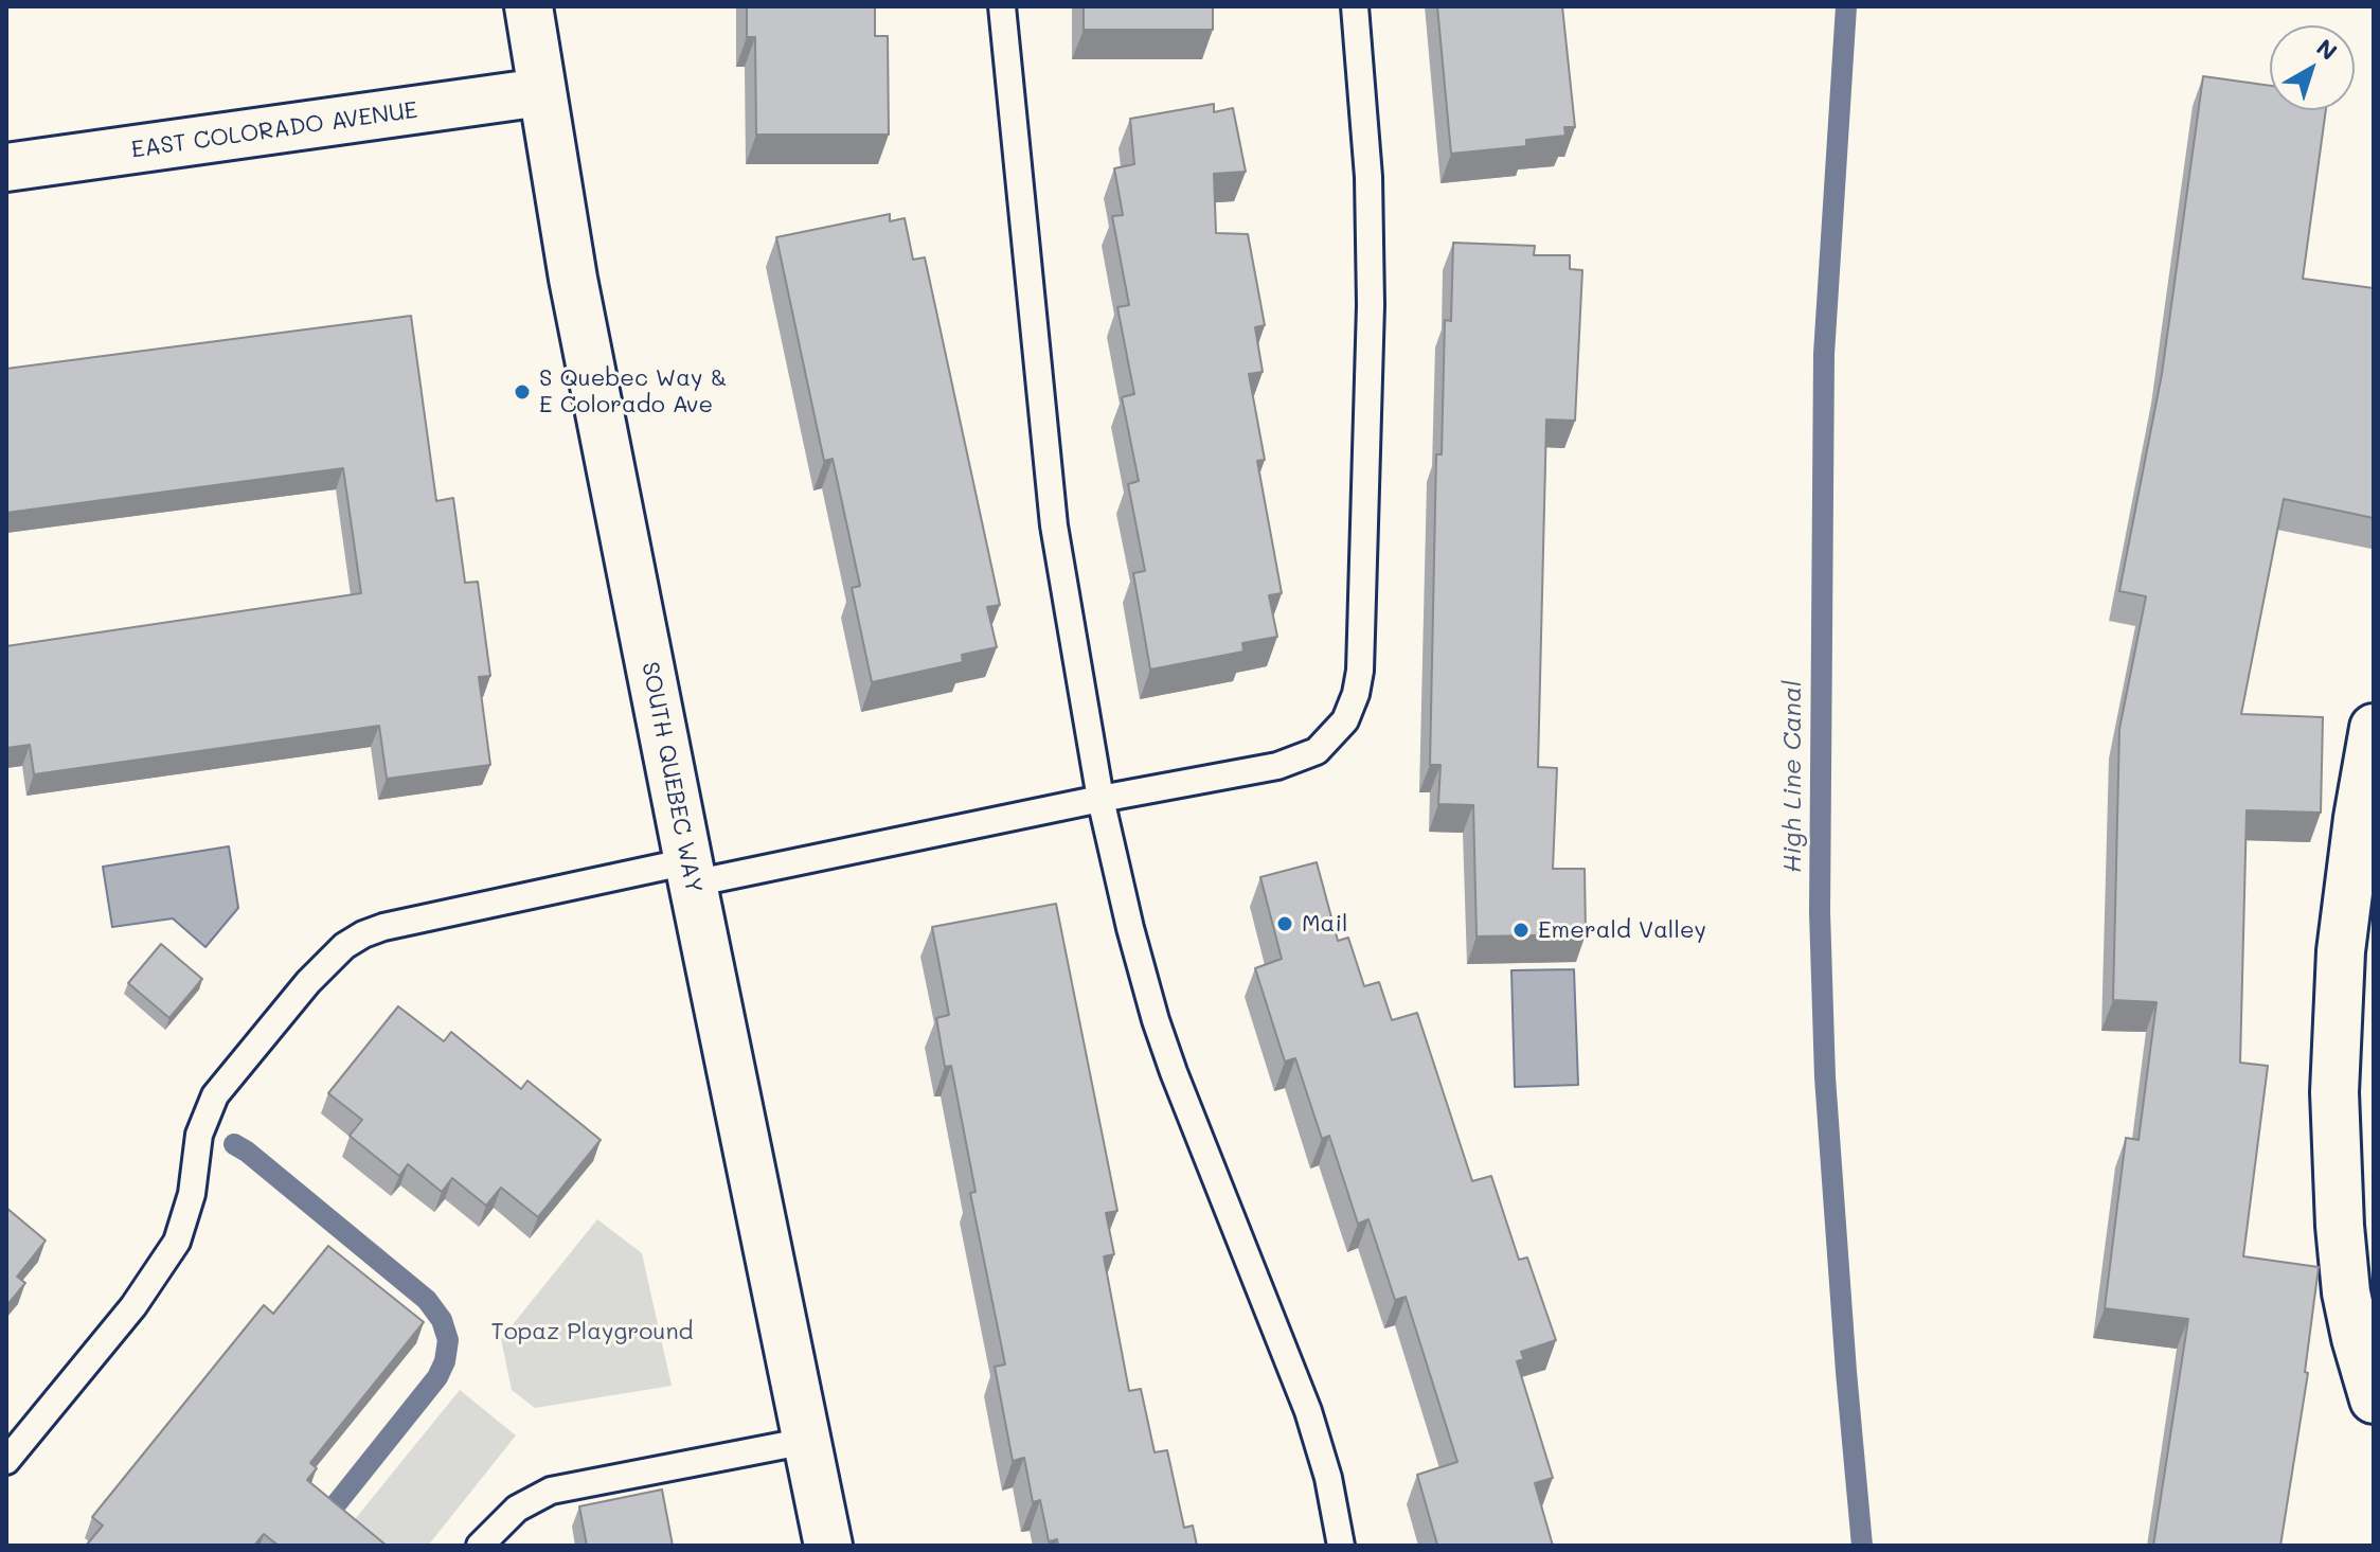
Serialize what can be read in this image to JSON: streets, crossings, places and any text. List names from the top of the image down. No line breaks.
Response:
{"streets":{"street":["EAST COLORADO AVENUE","SOUTH QUEBEC WAY"]},"crossings":[["EAST COLORADO AVENUE","SOUTH QUEBEC WAY"]],"water":["High Line Canal"],"parks":["Topaz Playground"],"places":["S Quebec Way & E Colorado Ave","Mail","Emerald Valley"],"north":"top right"}
